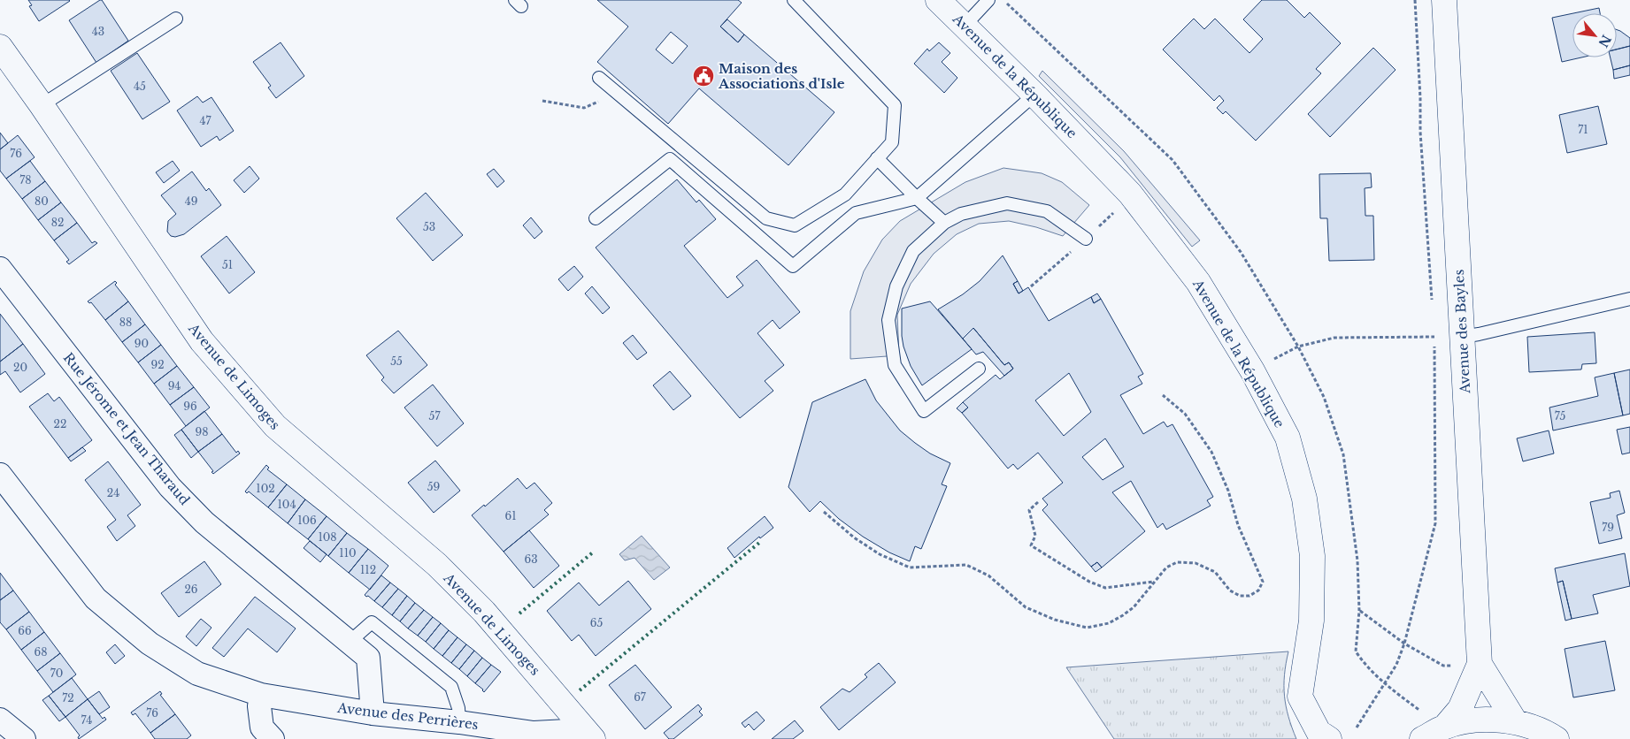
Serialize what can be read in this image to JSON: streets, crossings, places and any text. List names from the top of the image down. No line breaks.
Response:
{"streets":{"main road":["Avenue de la République","Avenue des Bayles","Avenue de Limoges"],"street":["Rue Jérome et Jean Tharaud","Avenue des Perrières"]},"crossings":[["Avenue de Limoges","Avenue des Perrières"],["Rue Jérome et Jean Tharaud","Avenue des Perrières"]],"places":{"public building":["Maison des Associations d'Isle"]},"house_numbers":["43","45","47","71","76","78","80","49","82","53","51","88","90","55","92","20","94","96","57","75","22","98","59","102","24","104","61","106","79","108","110","63","112","26","65","66","68","70","67","72","76","74"],"north":"bottom right"}
